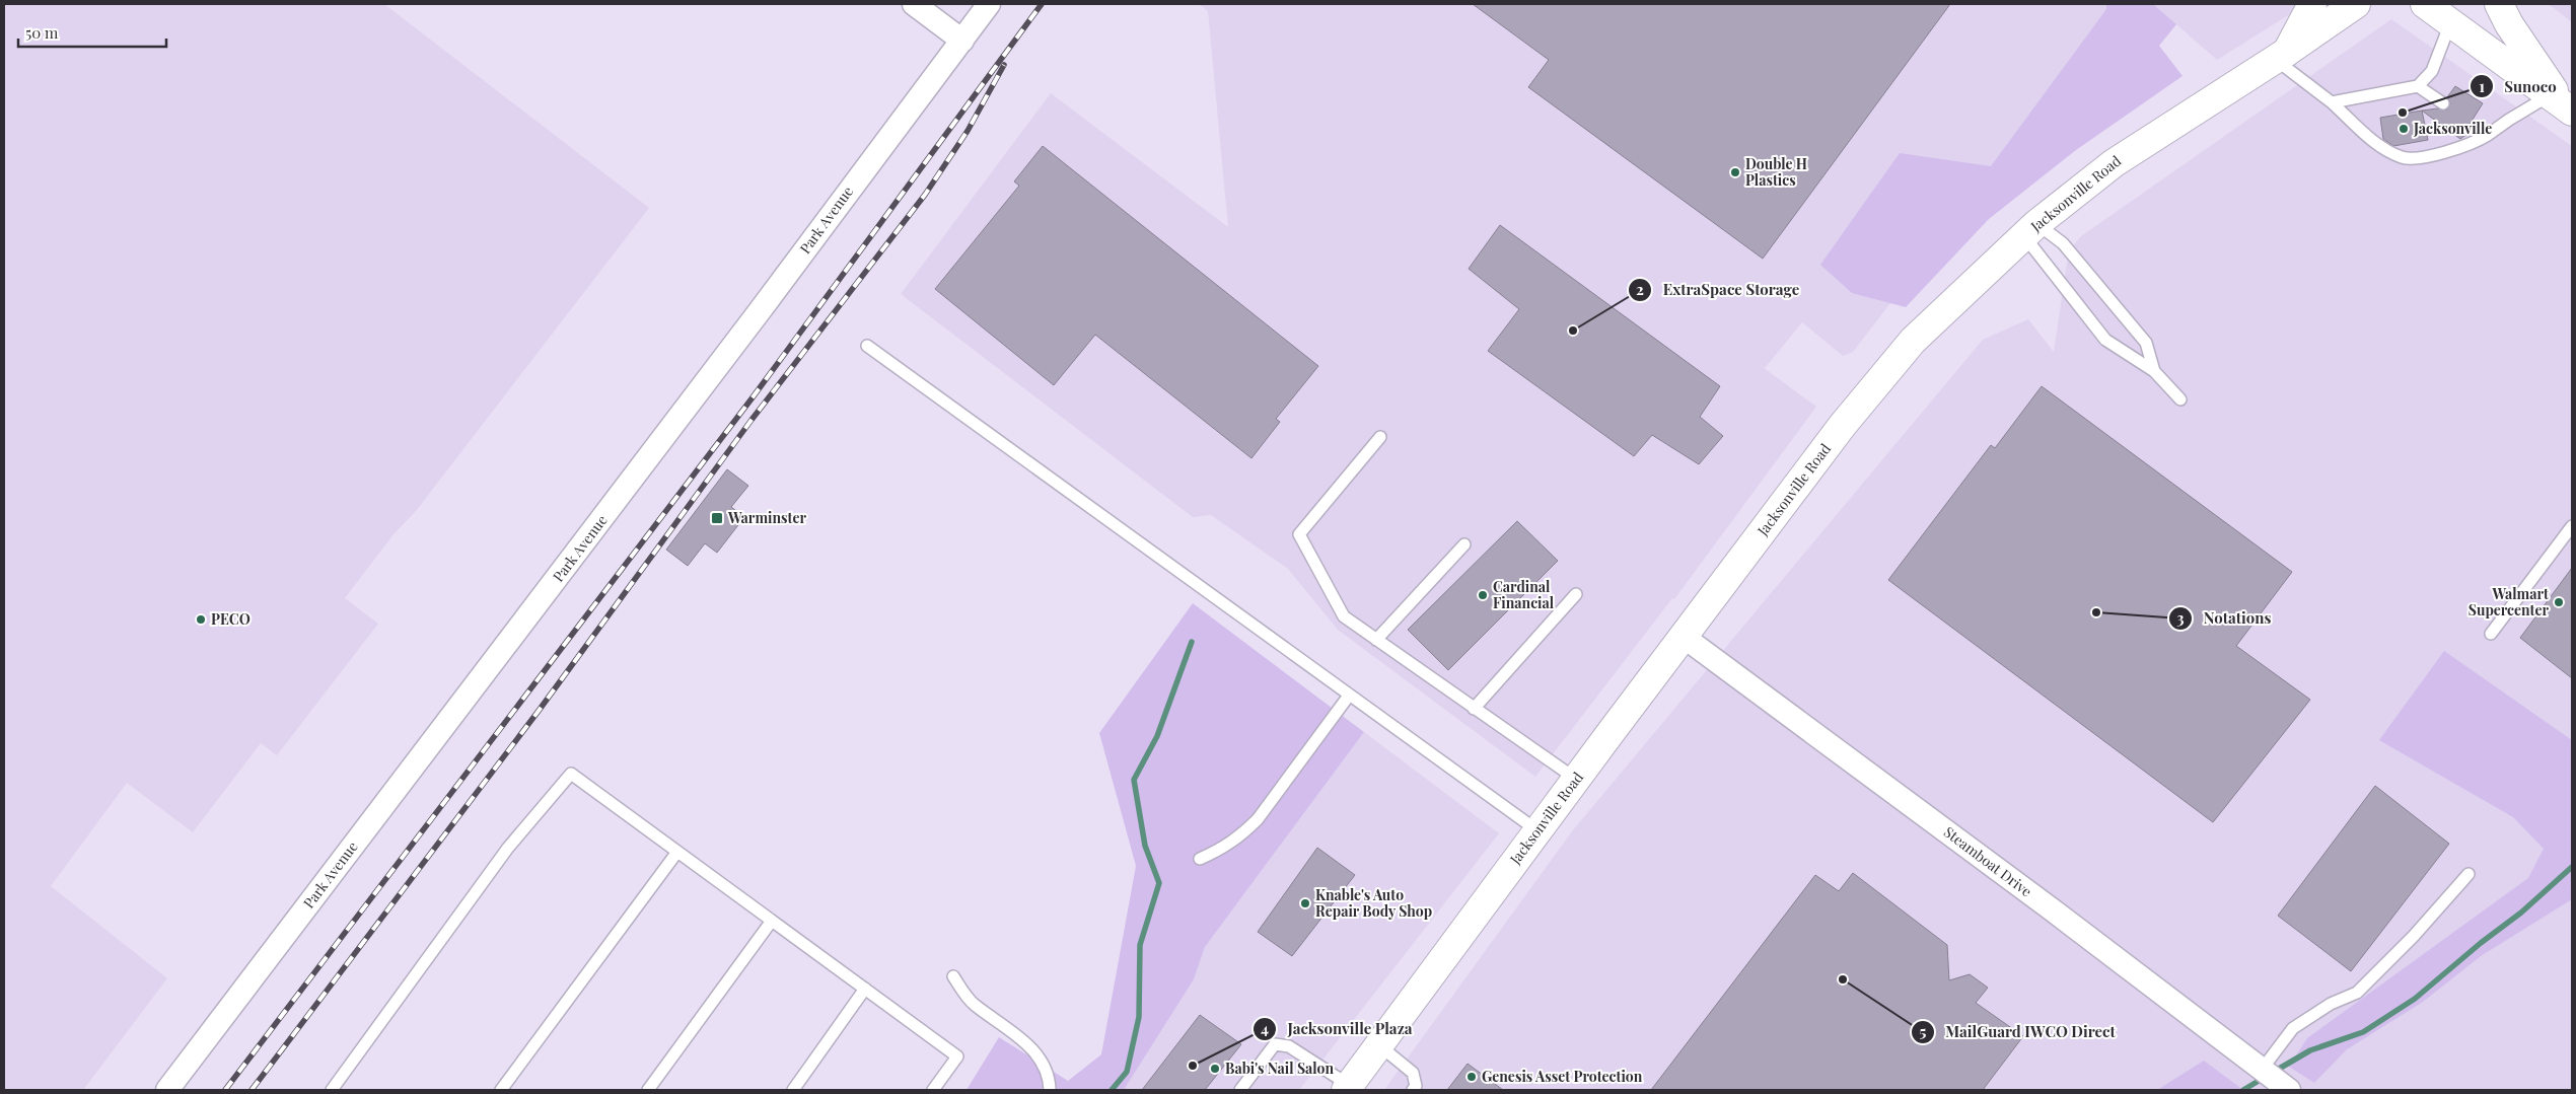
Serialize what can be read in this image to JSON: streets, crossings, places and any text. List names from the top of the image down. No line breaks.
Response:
{"streets":{"main road":["Jacksonville Road"],"street":["Park Avenue","Steamboat Drive"]},"crossings":[["Jacksonville Road","Steamboat Drive"]],"places":{"other":["Sunoco","Jacksonville","Double H Plastics","ExtraSpace Storage","Cardinal Financial","Walmart Supercenter","Notations","PECO","Knable's Auto Repair Body Shop","MailGuard IWCO Direct","Jacksonville Plaza","Babi's Nail Salon","Genesis Asset Protection"],"transit":["Warminster"]},"scale_bar":"50 m"}
